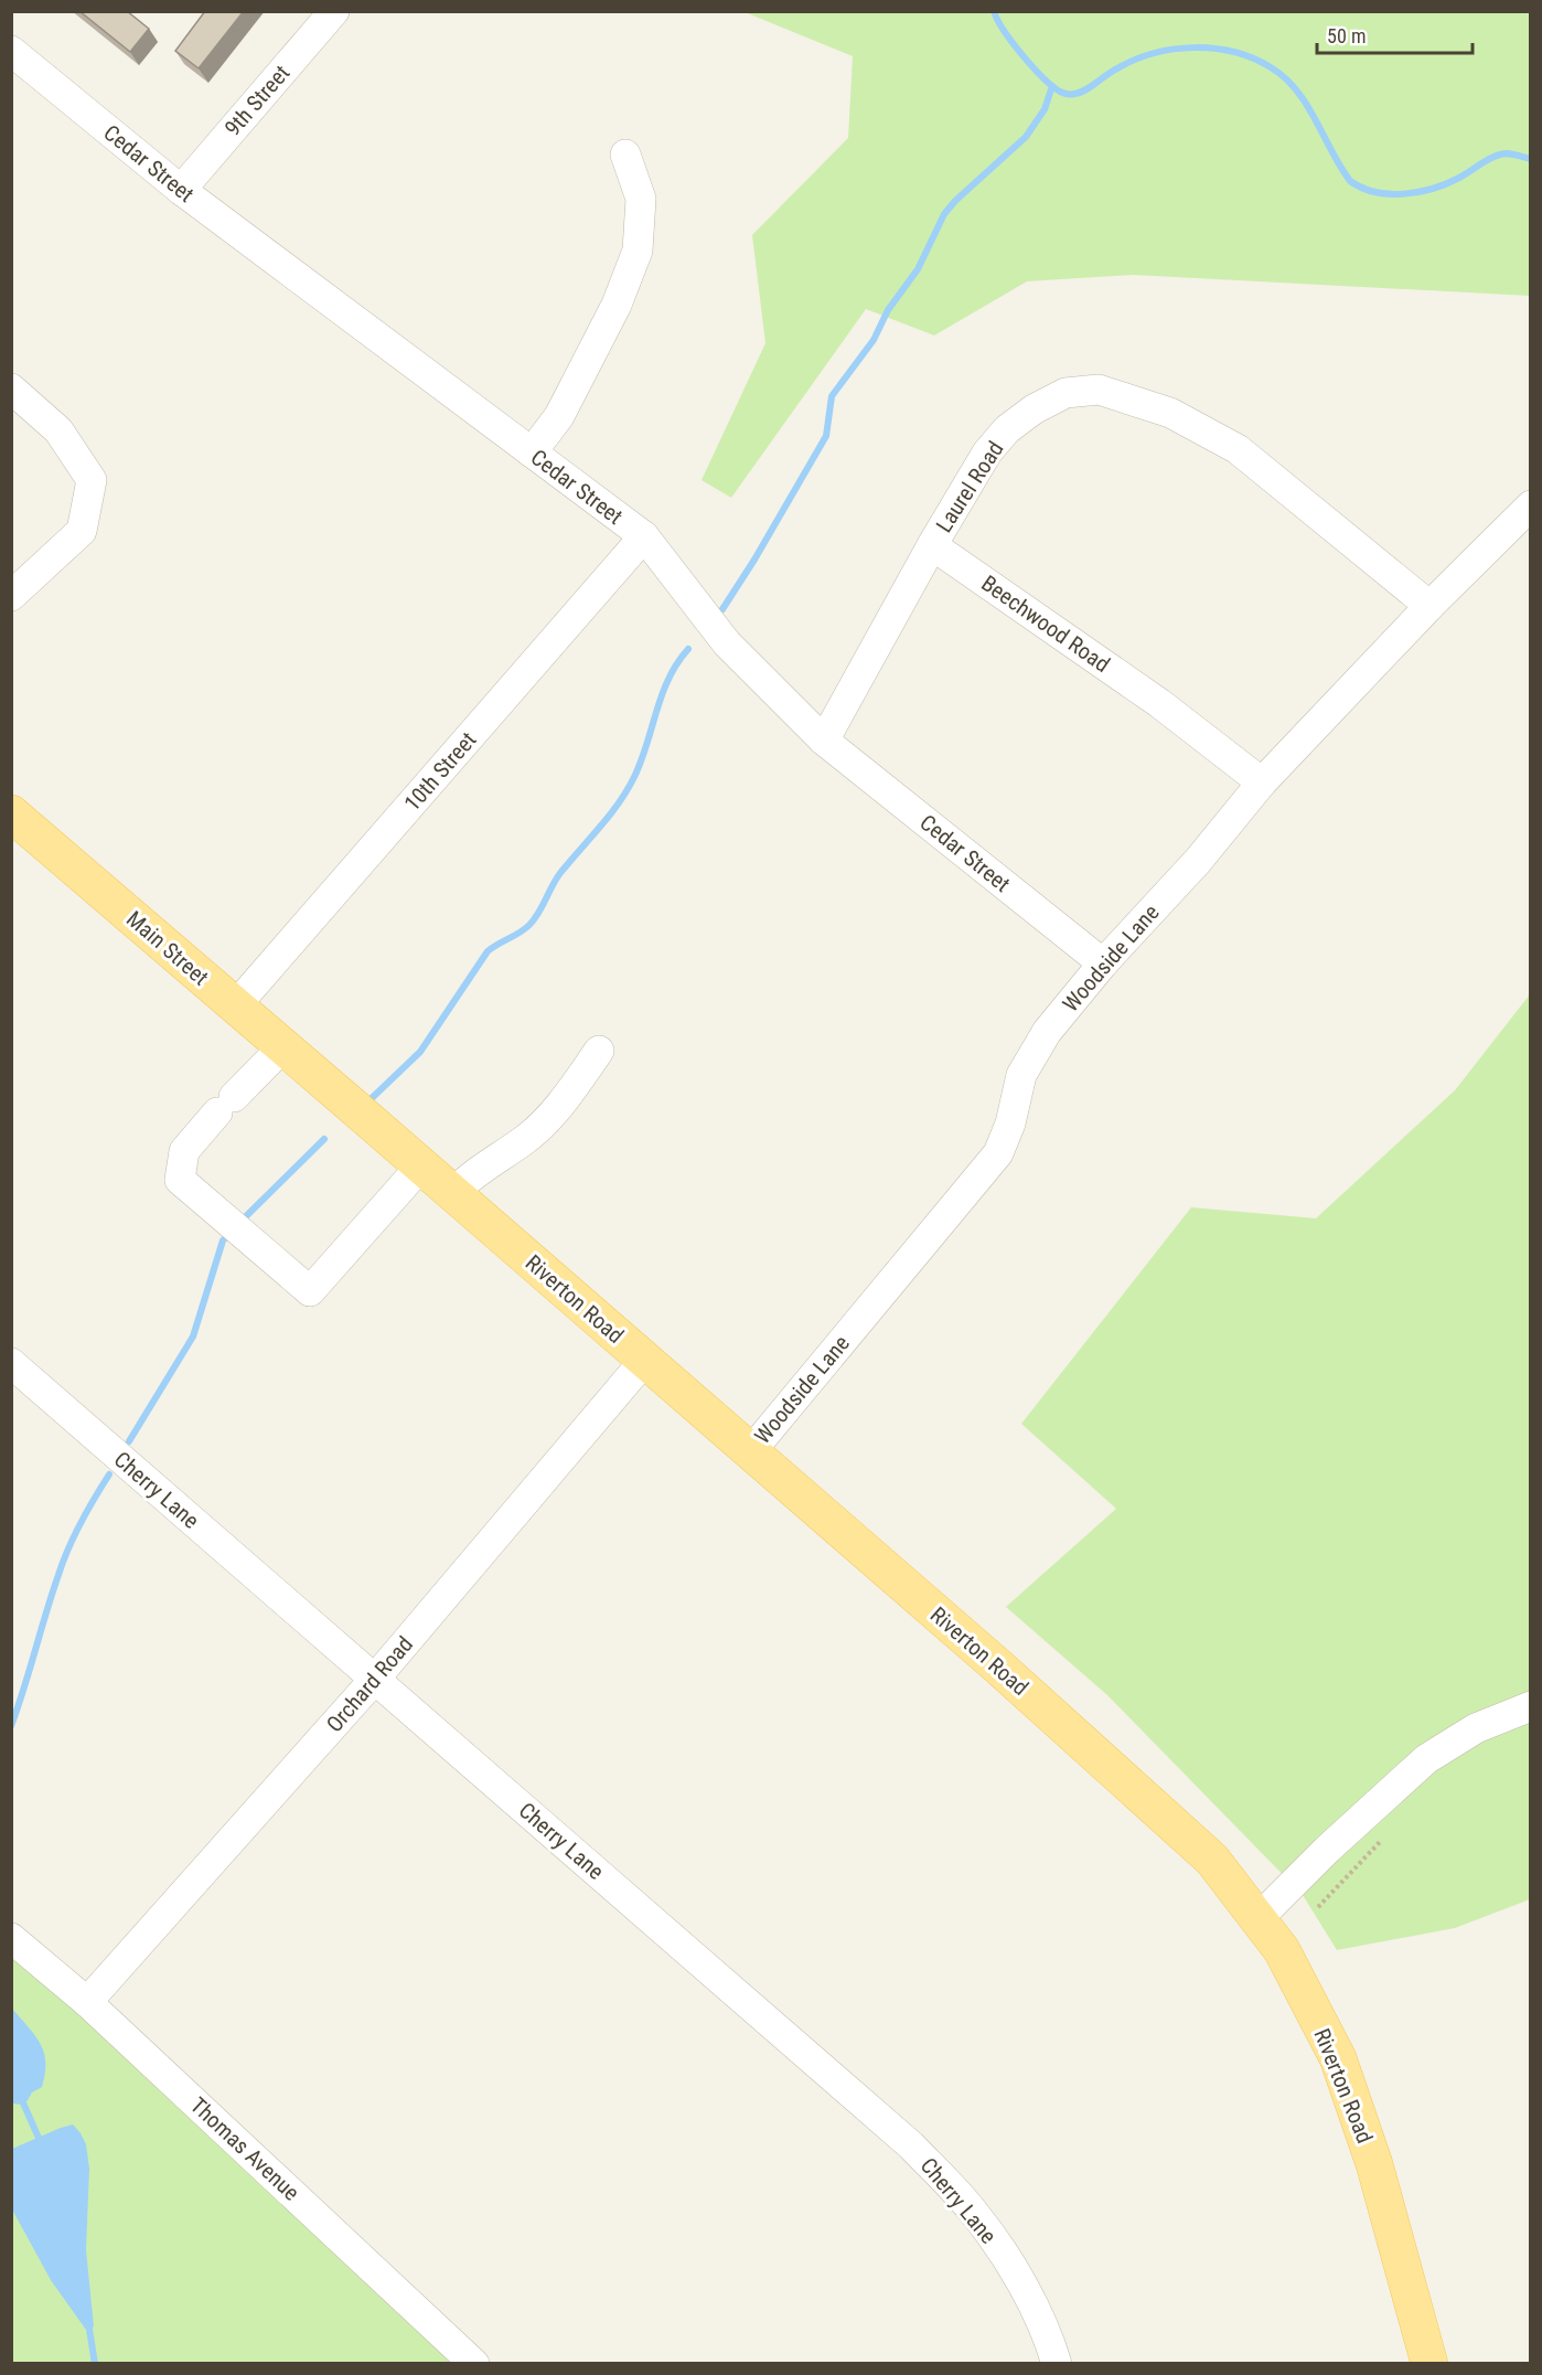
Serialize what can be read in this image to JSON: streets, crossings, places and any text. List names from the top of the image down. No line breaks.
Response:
{"streets":{"main road":["Main Street","Riverton Road"],"street":["9th Street","Cedar Street","Laurel Road","Beechwood Road","10th Street","Woodside Lane","Cherry Lane","Orchard Road","Thomas Avenue"]},"crossings":[["9th Street","Cedar Street"],["Cedar Street","Laurel Road"],["Cedar Street","10th Street"],["Cedar Street","Woodside Lane"],["Laurel Road","Beechwood Road"],["Laurel Road","Woodside Lane"],["Beechwood Road","Woodside Lane"],["10th Street","Main Street"],["Main Street","Riverton Road"],["Woodside Lane","Riverton Road"],["Riverton Road","Orchard Road"],["Cherry Lane","Orchard Road"],["Orchard Road","Thomas Avenue"]],"scale_bar":"50 m"}
